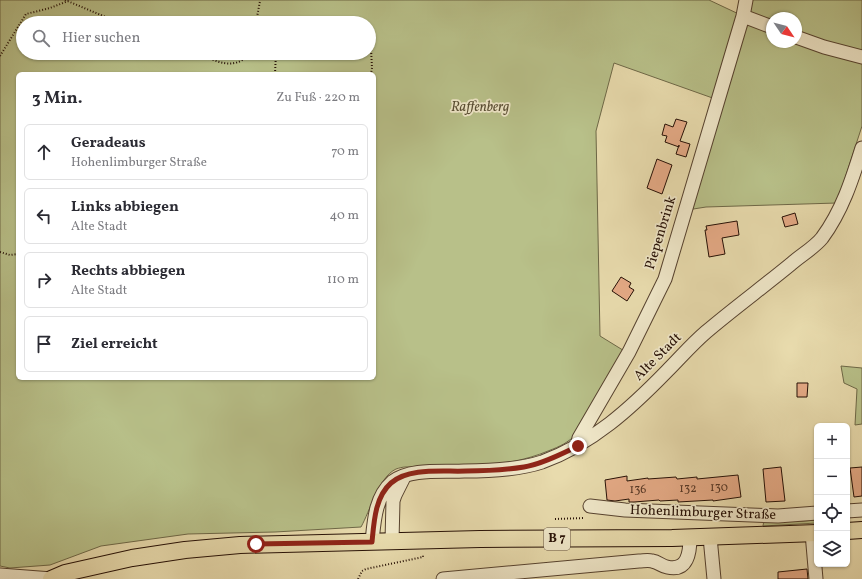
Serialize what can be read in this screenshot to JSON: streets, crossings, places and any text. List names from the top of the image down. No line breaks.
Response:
{"streets":{"main road":["Hohenlimburger Straße","B 7"],"street":["Piepenbrink","Alte Stadt"]},"crossings":[["Piepenbrink","Alte Stadt"],["Alte Stadt","Hohenlimburger Straße"]],"parks":["Raffenberg"],"house_numbers":["130","132","136"],"north":"bottom right","page":{"search":"Hier suchen","heading":["3 Min.","Zu Fuß · 220 m"],"list":[["Geradeaus","Hohenlimburger Straße","70 m"],["Links abbiegen","Alte Stadt","40 m"],["Rechts abbiegen","Alte Stadt","110 m"],"Ziel erreicht"],"map_buttons":["+","−"]}}
